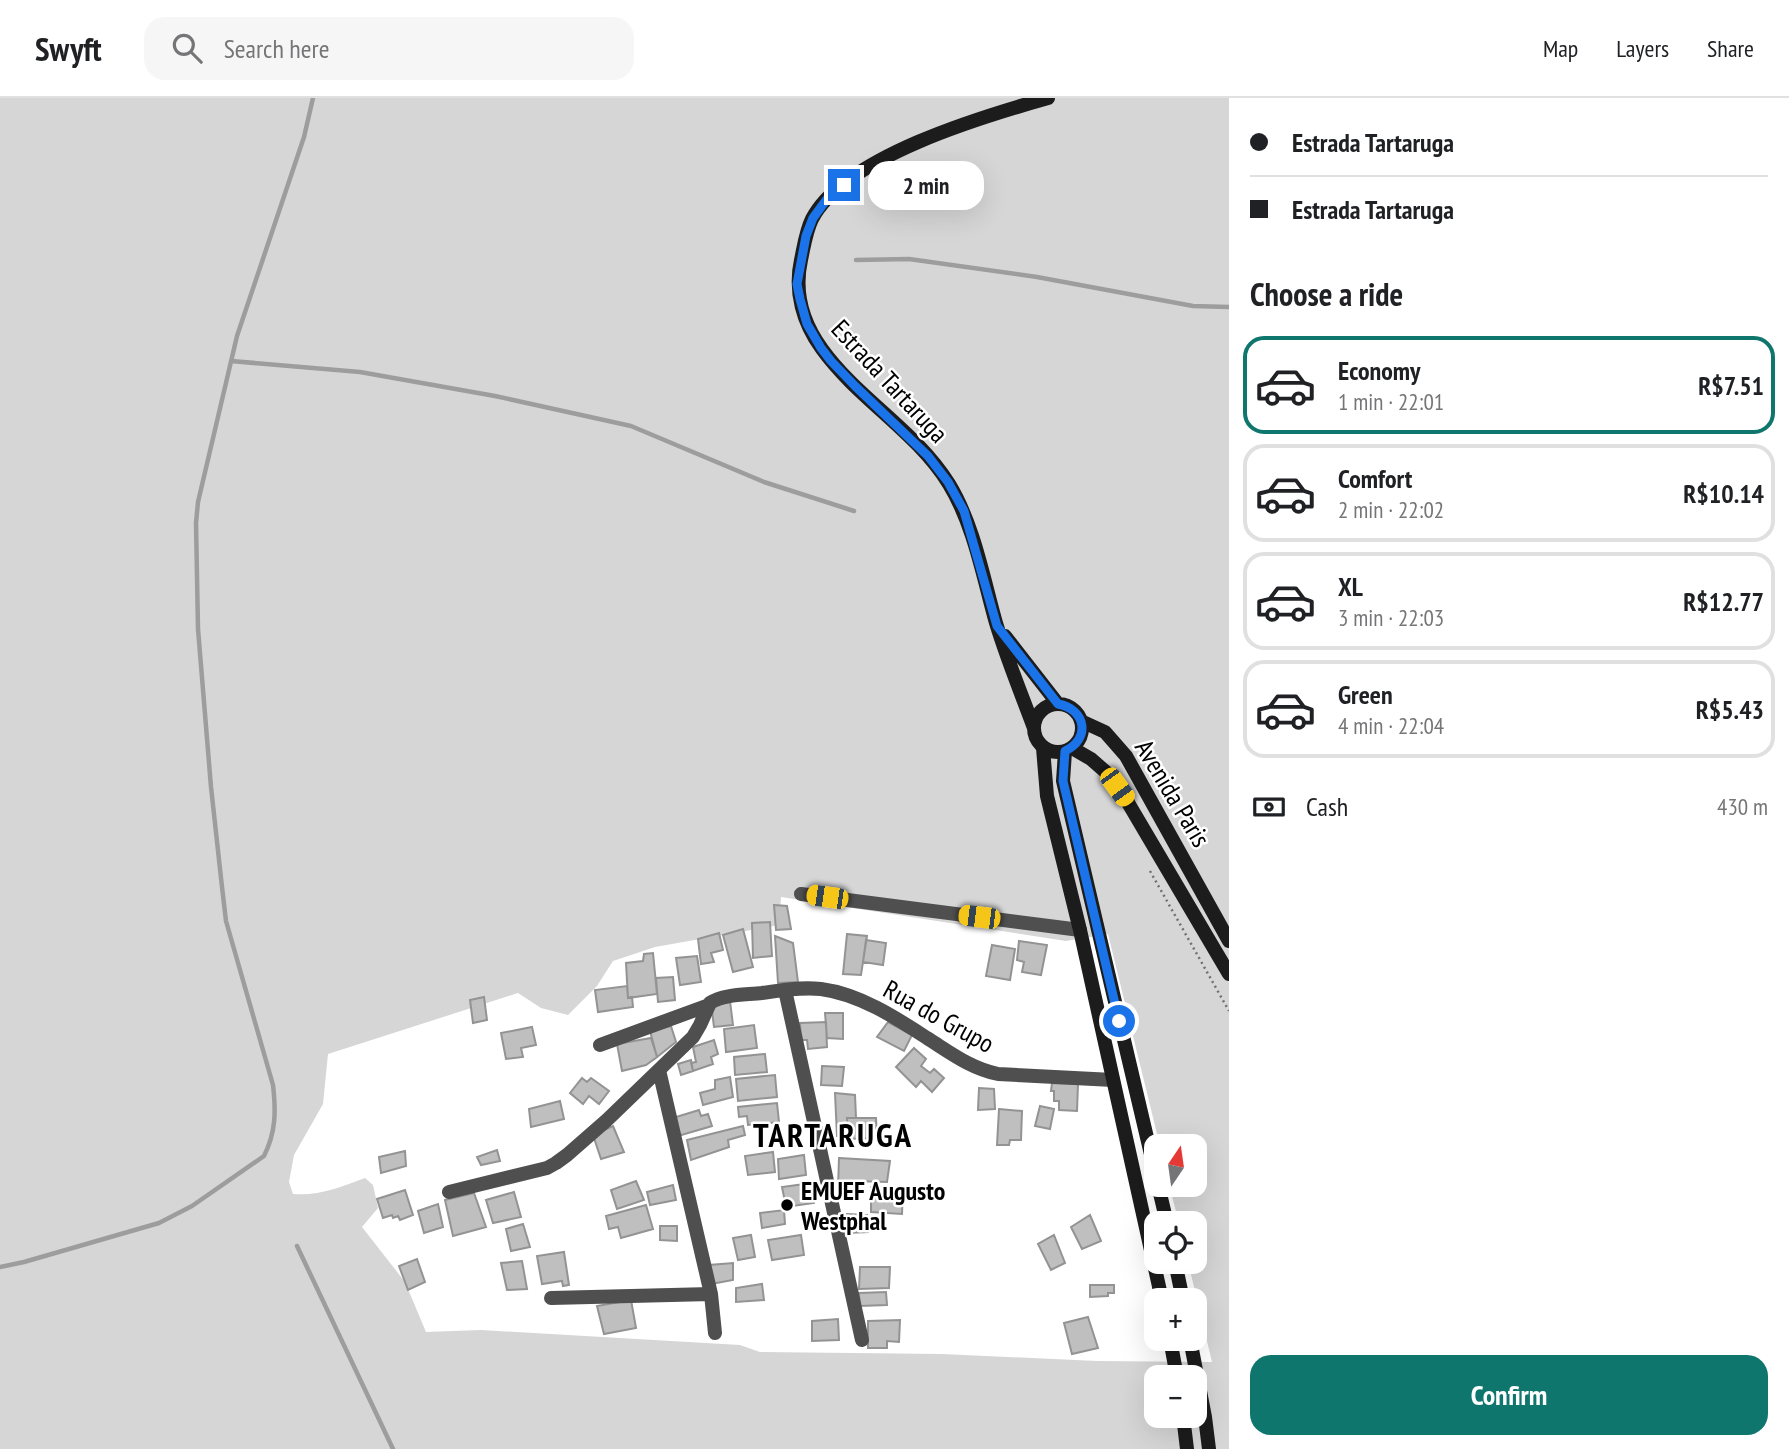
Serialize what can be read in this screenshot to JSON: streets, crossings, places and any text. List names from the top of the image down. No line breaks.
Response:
{"streets":{"street":["Estrada Tartaruga","Avenida Paris","Rua do Grupo"]},"crossings":[["Estrada Tartaruga","Avenida Paris"]],"districts":["TARTARUGA"],"places":["EMUEF Augusto Westphal"],"north":"top","page":{"header":"Swyft","search":"Search here","nav":["Map","Layers","Share"],"banner":["Estrada Tartaruga","Estrada Tartaruga"],"bubble":"2 min","heading":"Choose a ride","list":[{"name":"Economy","note":"1 min · 22:01","value":"R$7.51"},{"name":"Comfort","note":"2 min · 22:02","value":"R$10.14"},{"name":"XL","note":"3 min · 22:03","value":"R$12.77"},{"name":"Green","note":"4 min · 22:04","value":"R$5.43"}],"pay":["Cash","430 m"],"map_buttons":["+","−"],"buttons":"Confirm"}}
